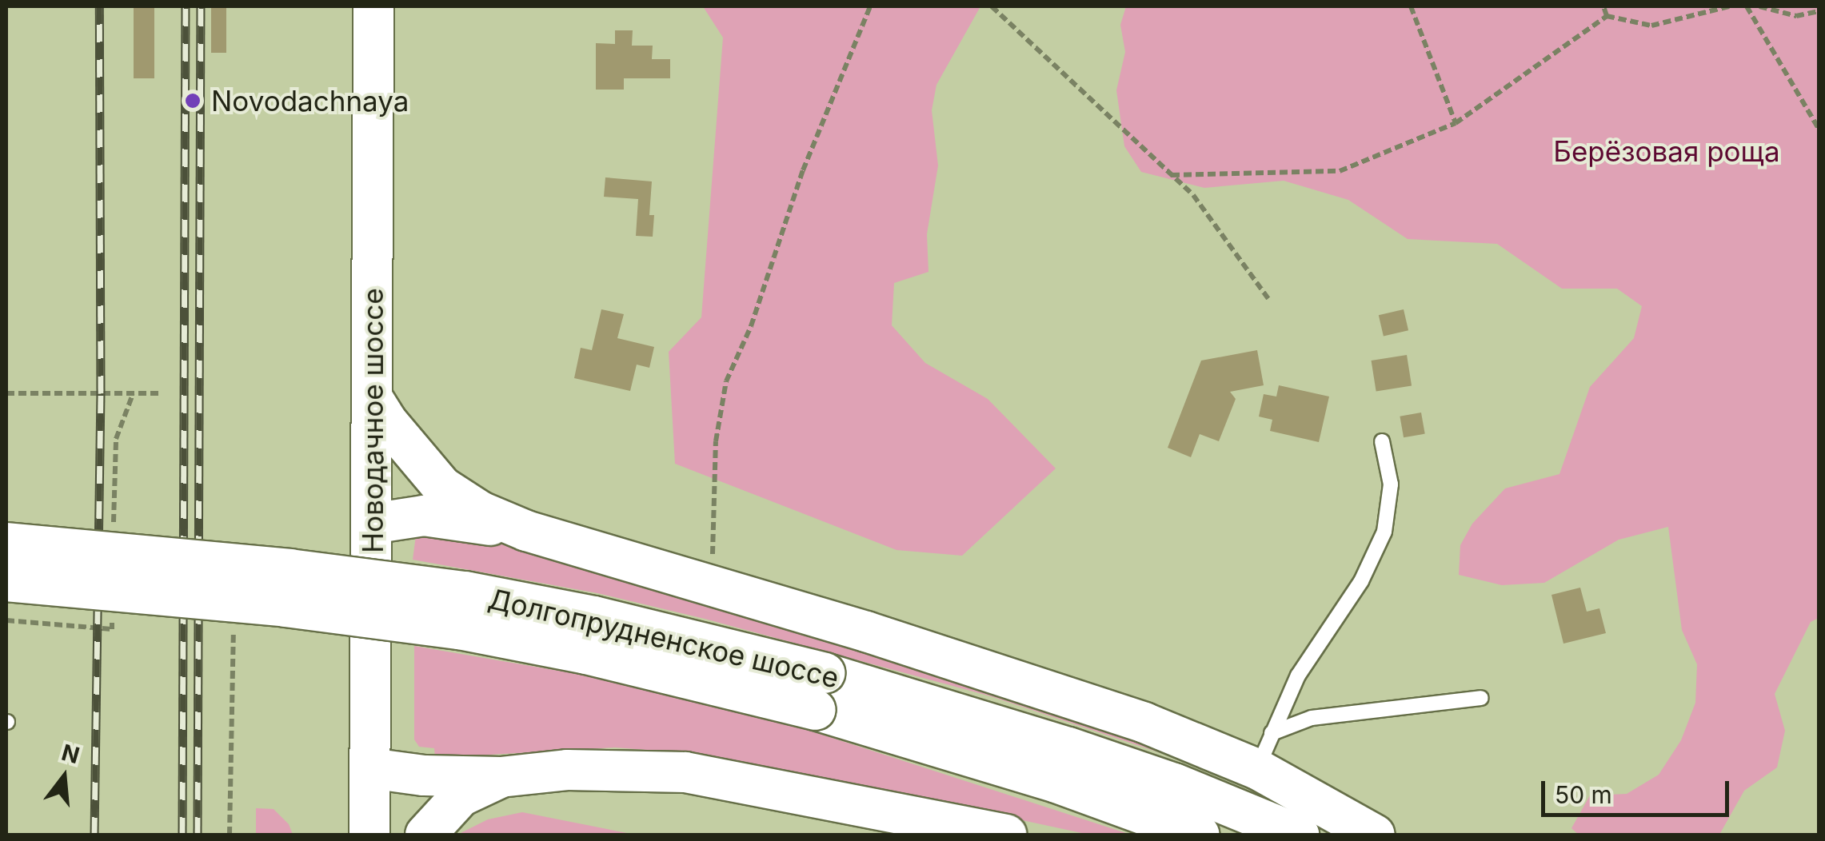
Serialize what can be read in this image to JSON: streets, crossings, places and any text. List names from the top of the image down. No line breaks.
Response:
{"streets":{"street":["Новодачное шоссе","Долгопрудненское шоссе"]},"parks":["Берёзовая роща"],"places":["Novodachnaya"],"scale_bar":"50 m","north":"top"}
